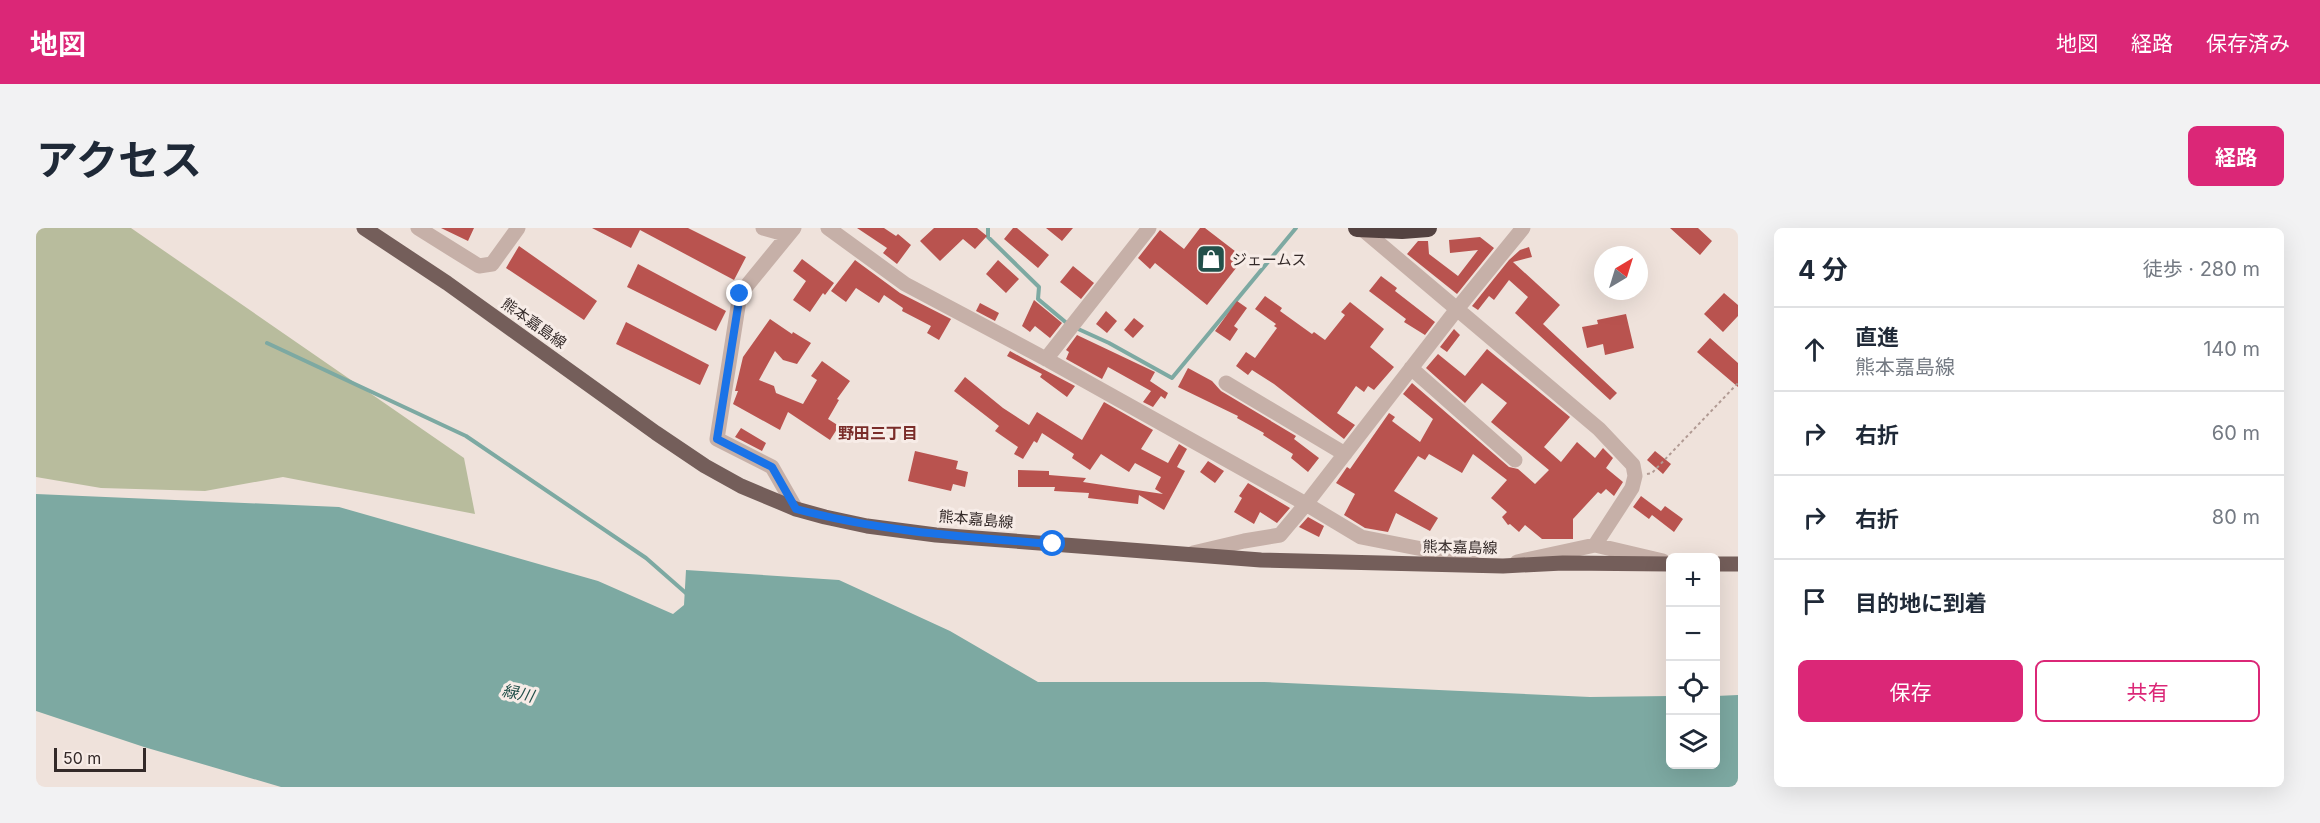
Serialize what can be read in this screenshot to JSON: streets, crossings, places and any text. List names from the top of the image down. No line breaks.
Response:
{"streets":{"main road":["熊本嘉島線"]},"districts":["野田三丁目"],"water":["緑川"],"places":{"shop":["ジェームス"]},"scale_bar":"50 m","north":"top right","page":{"header":"地図","nav":["地図","経路","保存済み"],"title":"アクセス","buttons":["経路",["保存","共有"]],"heading":["4 分","徒歩 · 280 m"],"list":[["直進","熊本嘉島線","140 m"],["右折","60 m"],["右折","80 m"],"目的地に到着"],"map_buttons":["+","−"],"scale":"50 m"}}
